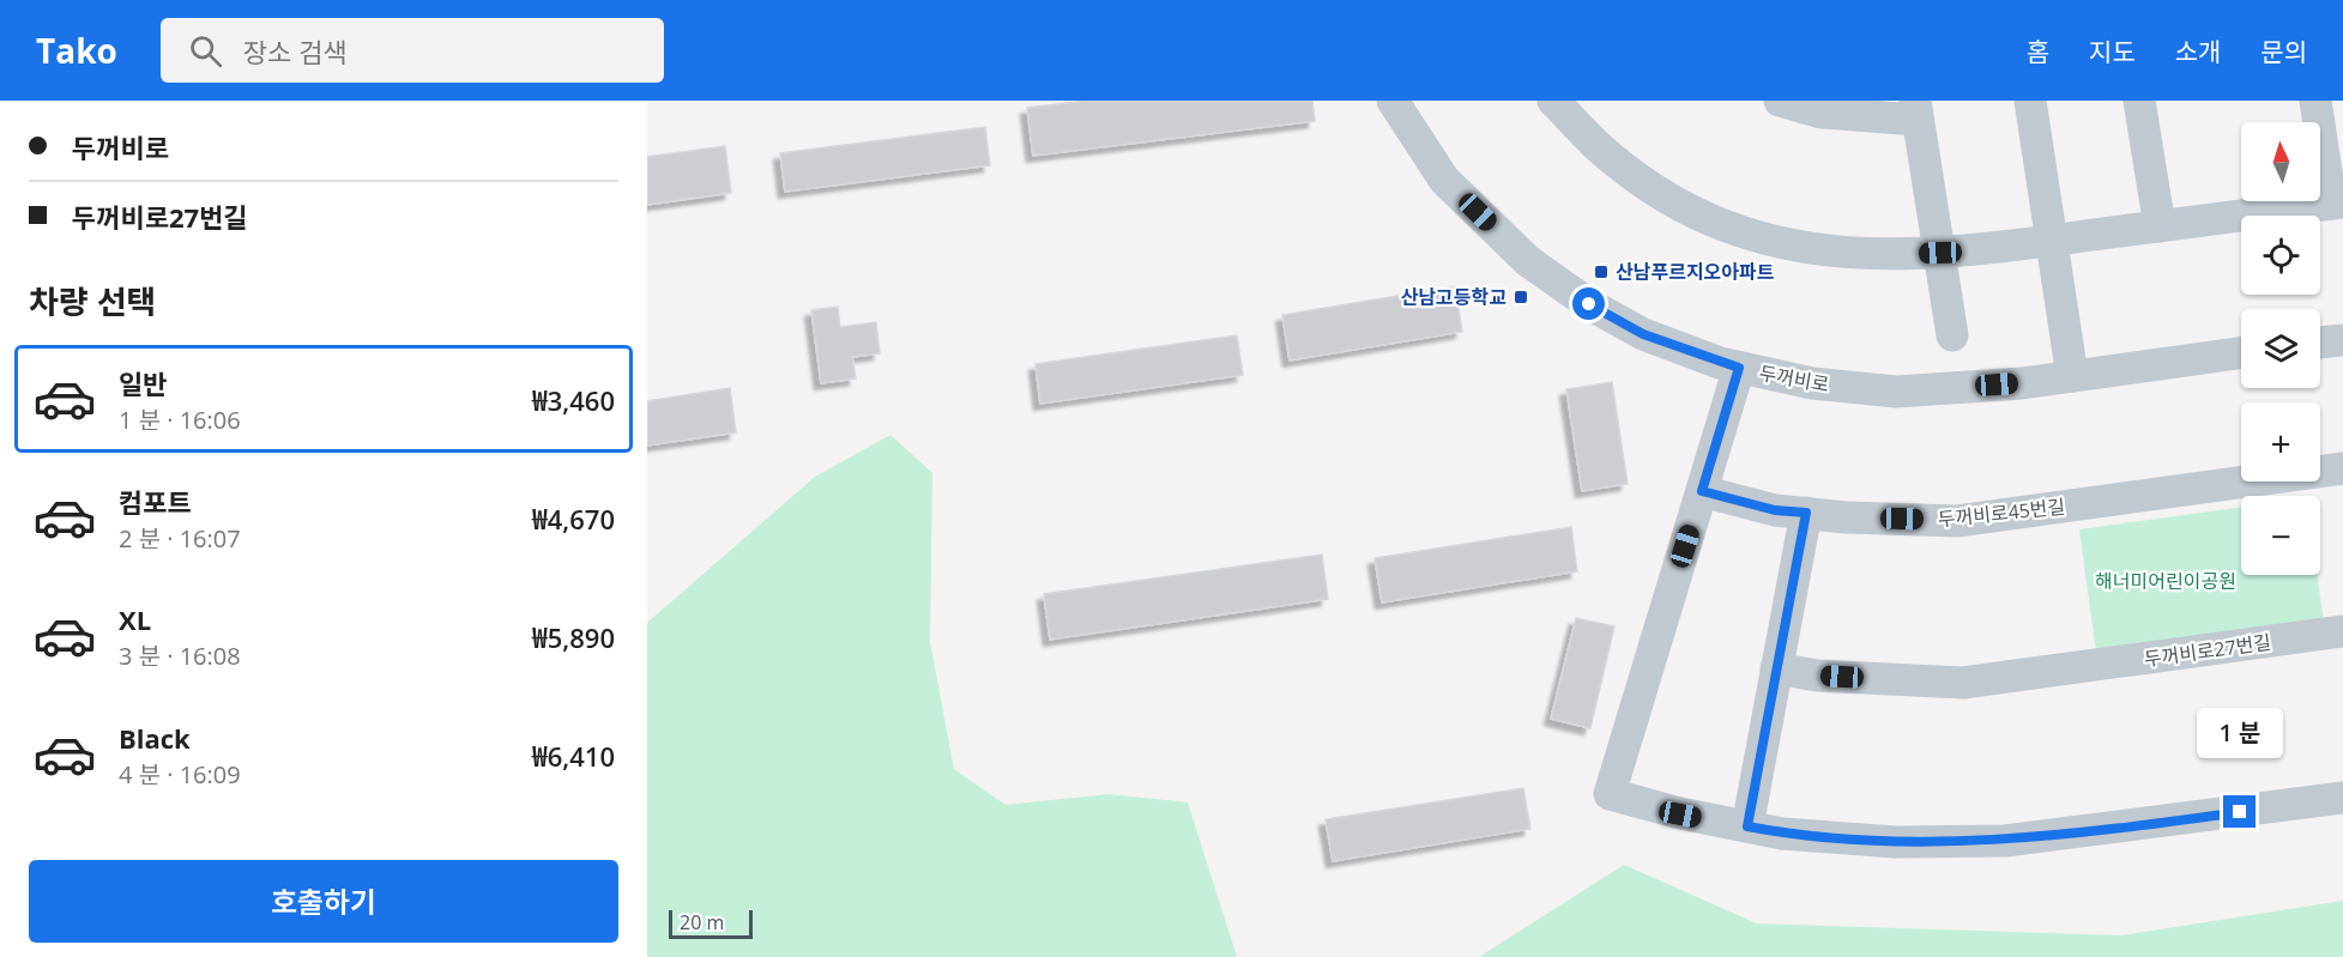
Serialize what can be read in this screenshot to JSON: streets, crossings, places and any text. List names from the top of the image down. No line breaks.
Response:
{"streets":{"street":["두꺼비로","두꺼비로45번길","두꺼비로27번길"]},"parks":["해너미어린이공원"],"places":{"transit":["산남푸르지오아파트","산남고등학교"]},"scale_bar":"20 m","north":"top","page":{"header":"Tako","search":"장소 검색","nav":["홈","지도","소개","문의"],"banner":["두꺼비로","두꺼비로27번길"],"map_buttons":["+","−"],"heading":"차량 선택","list":[{"name":"일반","note":"1 분 · 16:06","value":"₩3,460"},{"name":"컴포트","note":"2 분 · 16:07","value":"₩4,670"},{"name":"XL","note":"3 분 · 16:08","value":"₩5,890"},{"name":"Black","note":"4 분 · 16:09","value":"₩6,410"}],"bubble":"1 분","buttons":"호출하기","scale":"20 m"}}
